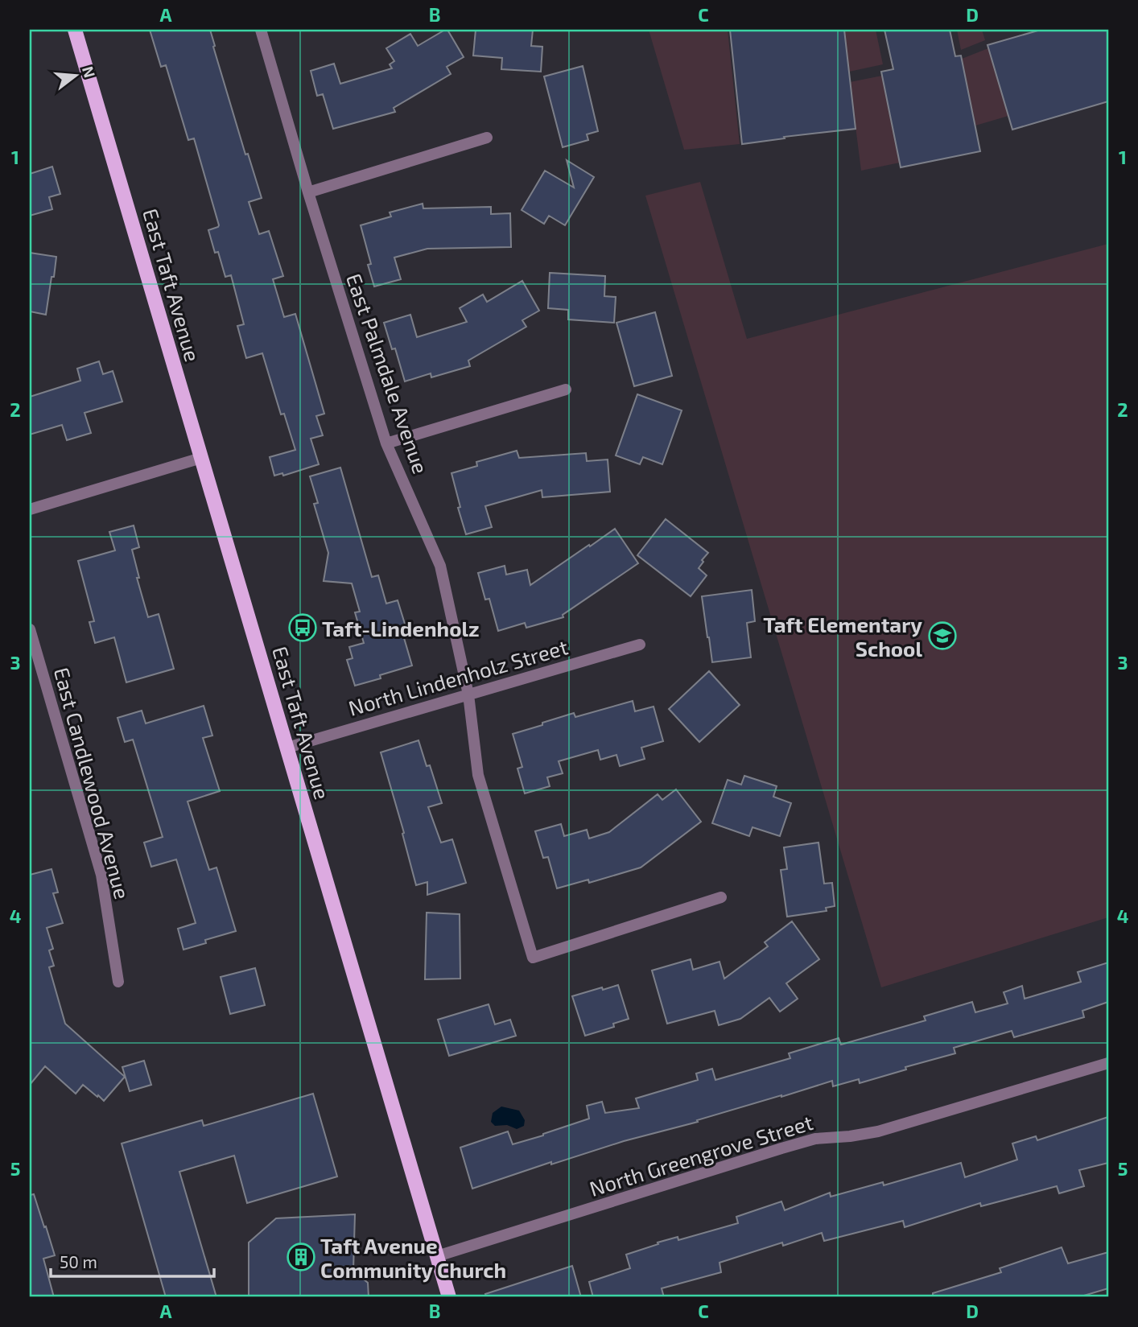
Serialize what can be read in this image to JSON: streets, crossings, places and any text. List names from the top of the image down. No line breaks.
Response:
{"streets":{"main road":["East Taft Avenue"],"street":["East Palmdale Avenue","North Lindenholz Street","East Candlewood Avenue","North Greengrove Street"]},"crossings":[["East Taft Avenue","North Lindenholz Street"],["East Taft Avenue","North Greengrove Street"],["East Palmdale Avenue","North Lindenholz Street"]],"places":{"bus stop":["Taft-Lindenholz"],"school or university":["Taft Elementary School"],"building":["Taft Avenue Community Church"]},"scale_bar":"50 m","north":"right","grid":{"columns":["A","B","C","D"],"rows":["1","2","3","4","5"]}}
